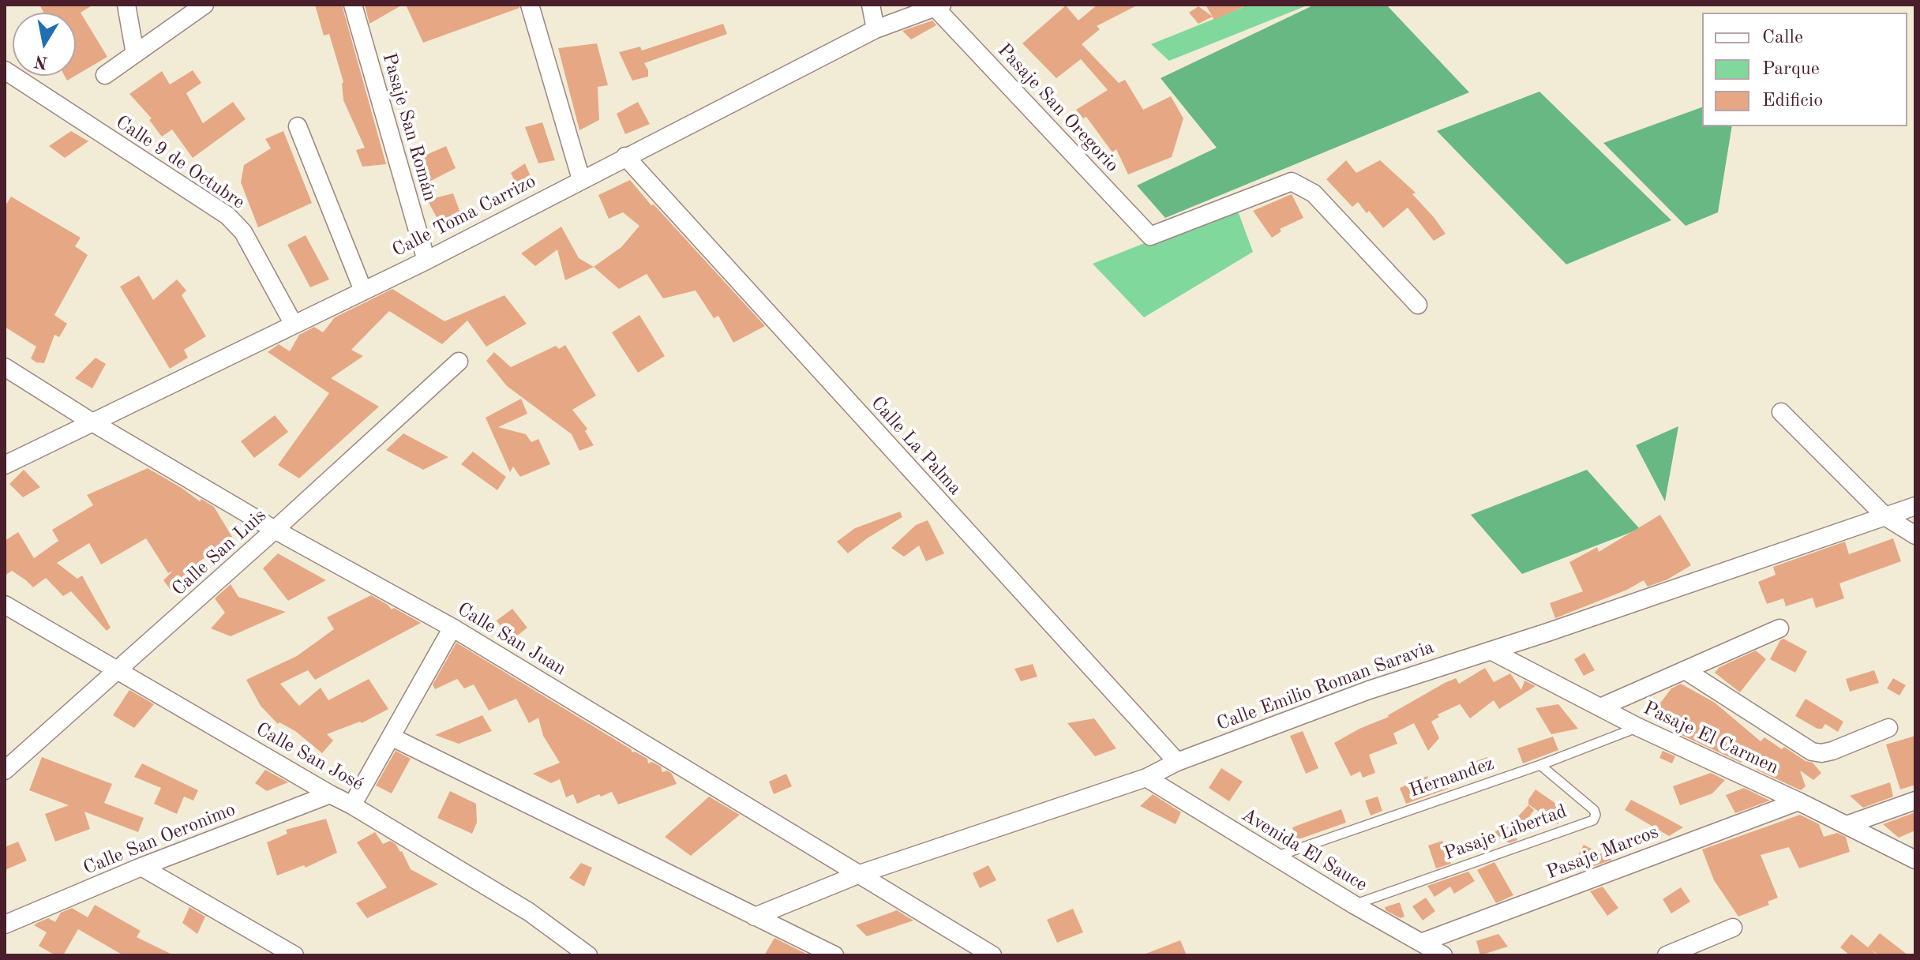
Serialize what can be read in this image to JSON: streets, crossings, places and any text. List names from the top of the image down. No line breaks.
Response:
{"streets":{"street":["Pasaje San Oregorio","Pasaje San Román","Calle 9 de Octubre","Calle Toma Carrizo","Calle La Palma","Calle San Luis","Calle San Juan","Calle Emilio Roman Saravia","Pasaje El Carmen","Calle San José","Calle San Oeronimo","Avenida El Sauce","Pasaje Marcos"],"lane":["Hernandez","Pasaje Libertad"]},"crossings":[["Pasaje San Oregorio","Calle Toma Carrizo"],["Pasaje San Román","Calle Toma Carrizo"],["Calle 9 de Octubre","Calle Toma Carrizo"],["Calle Toma Carrizo","Calle La Palma"],["Calle Toma Carrizo","Calle San Juan"],["Calle La Palma","Calle Emilio Roman Saravia"],["Calle San Luis","Calle San Juan"],["Calle San Luis","Calle San José"],["Calle San Juan","Calle Emilio Roman Saravia"],["Calle Emilio Roman Saravia","Pasaje El Carmen"],["Calle Emilio Roman Saravia","Avenida El Sauce"],["Pasaje El Carmen","Hernandez"],["Pasaje El Carmen","Pasaje Marcos"],["Calle San José","Calle San Oeronimo"],["Hernandez","Pasaje Libertad"],["Hernandez","Avenida El Sauce"],["Pasaje Libertad","Avenida El Sauce"],["Avenida El Sauce","Pasaje Marcos"]],"legend":["Calle","Parque","Edificio"],"north":"bottom"}
